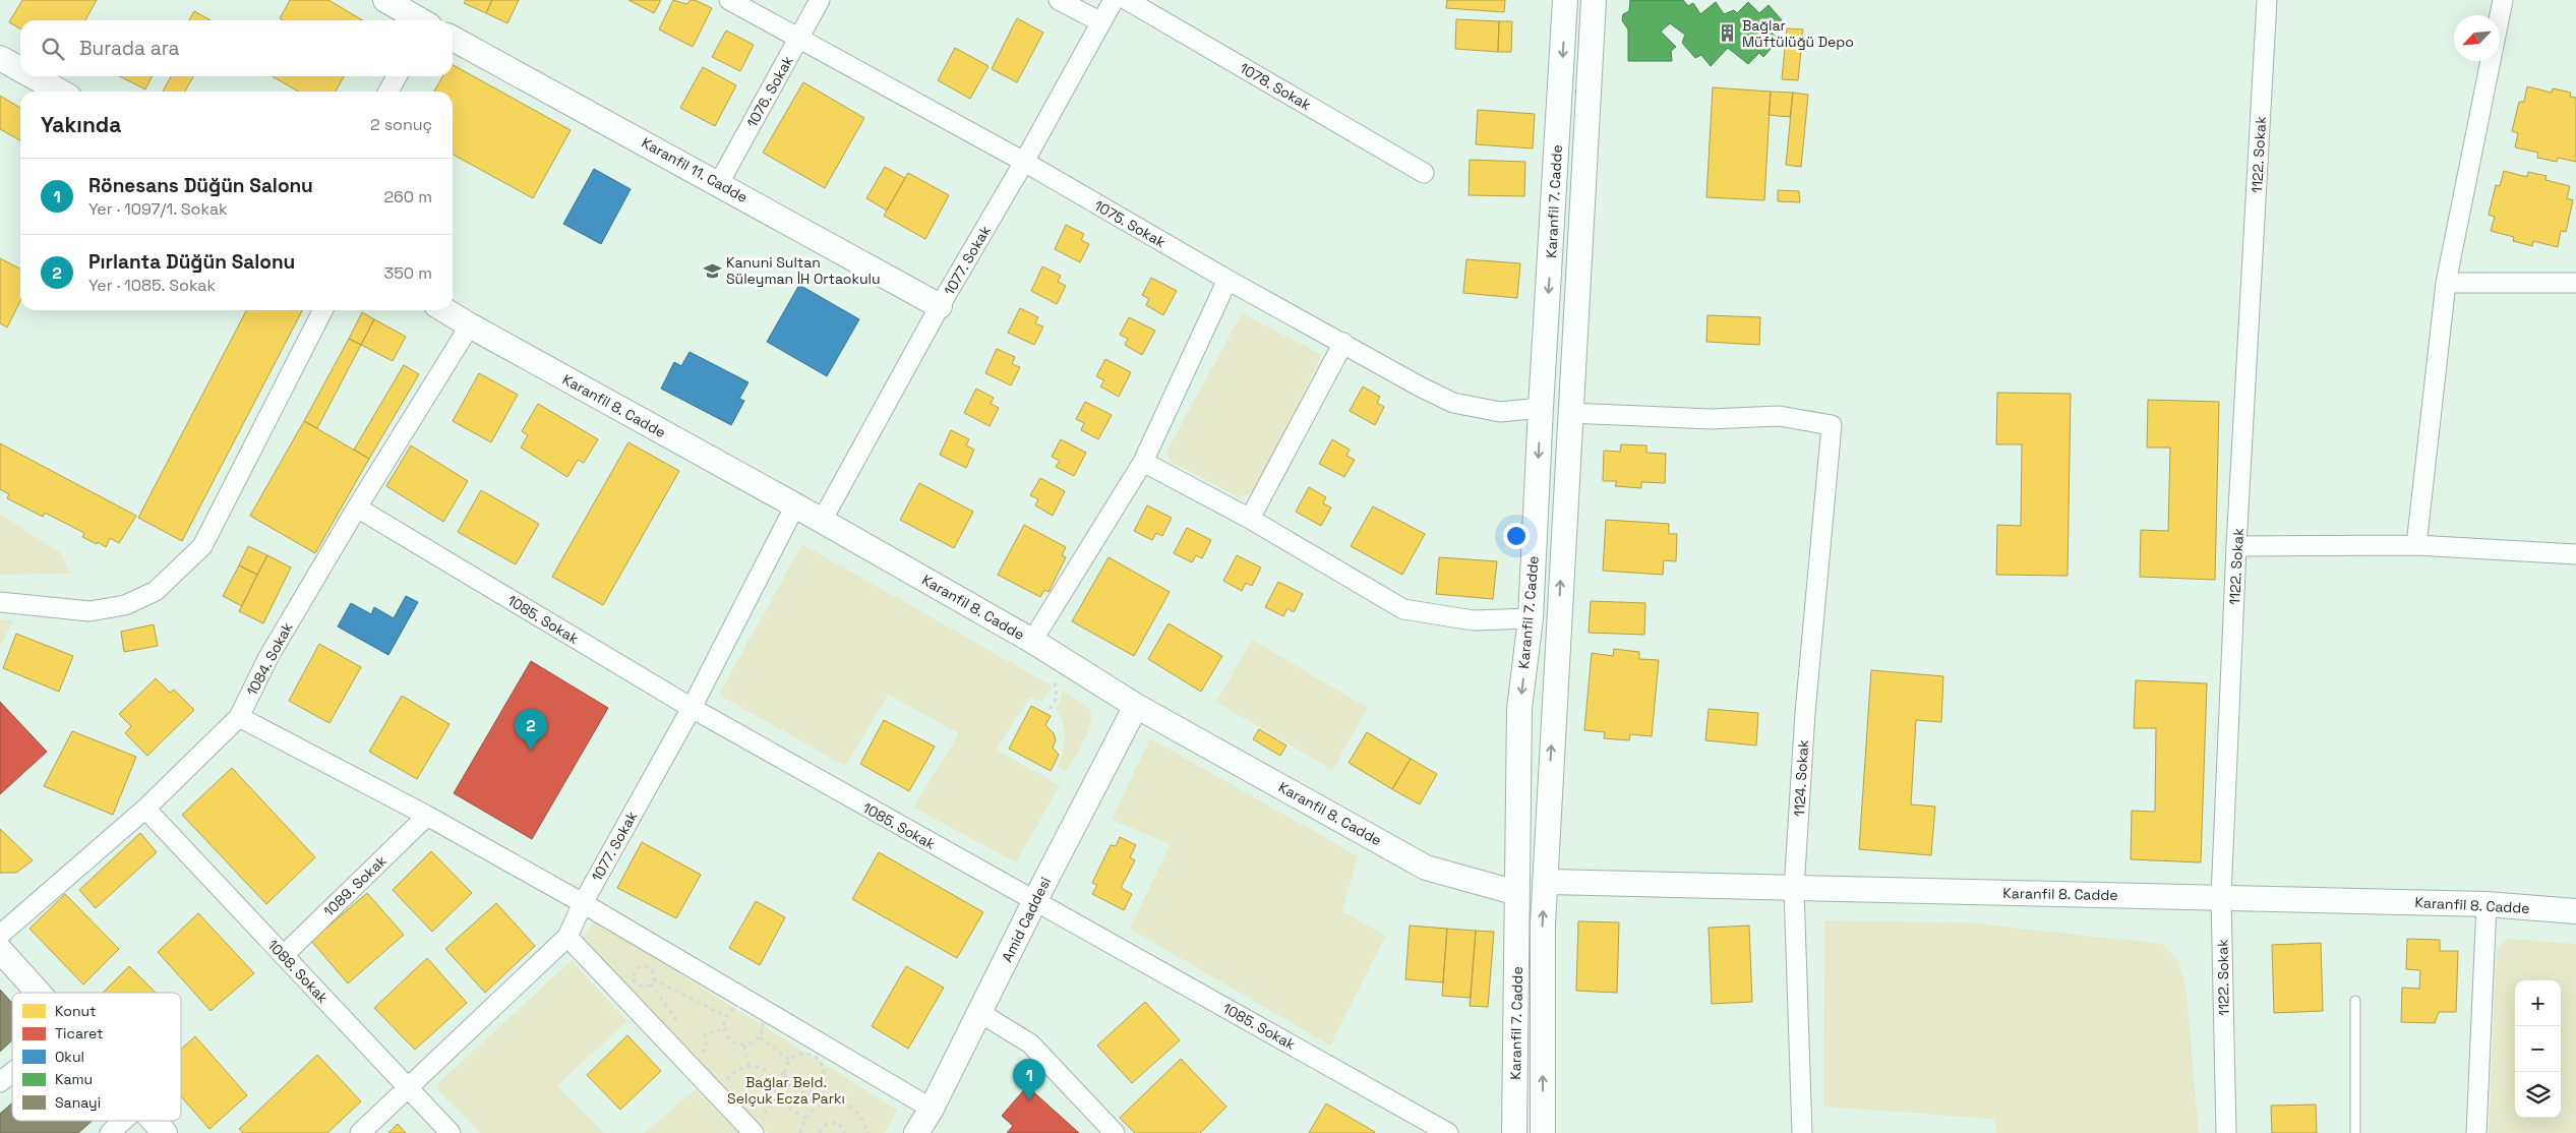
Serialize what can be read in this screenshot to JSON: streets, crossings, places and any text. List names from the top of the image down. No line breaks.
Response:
{"streets":{"street":["1078. Sokak","1076. Sokak","1122. Sokak","Karanfil 11. Cadde","Karanfil 7. Cadde","1075. Sokak","1077. Sokak","Karanfil 8. Cadde","1085. Sokak","1084. Sokak","1124. Sokak","1089. Sokak","Amid Caddesi","1088. Sokak"]},"crossings":[["1076. Sokak","Karanfil 11. Cadde"],["1076. Sokak","1075. Sokak"],["1122. Sokak","Karanfil 8. Cadde"],["Karanfil 11. Cadde","1077. Sokak"],["Karanfil 7. Cadde","1075. Sokak"],["Karanfil 7. Cadde","Karanfil 8. Cadde"],["Karanfil 7. Cadde","1124. Sokak"],["1075. Sokak","1077. Sokak"],["1077. Sokak","Karanfil 8. Cadde"],["1077. Sokak","1085. Sokak"],["1077. Sokak","1088. Sokak"],["Karanfil 8. Cadde","1084. Sokak"],["Karanfil 8. Cadde","1124. Sokak"],["Karanfil 8. Cadde","Amid Caddesi"],["1085. Sokak","1084. Sokak"],["1085. Sokak","Amid Caddesi"],["1084. Sokak","1088. Sokak"],["1089. Sokak","1088. Sokak"]],"parks":["Bağlar Beld. Selçuk Ecza Parkı"],"places":{"building":["Bağlar Müftülüğü Depo"],"school or university":["Kanuni Sultan Süleyman İH Ortaokulu"]},"legend":["Konut","Ticaret","Okul","Kamu","Sanayi"],"north":"bottom left","page":{"search":"Burada ara","heading":["Yakında","2 sonuç"],"list":[{"mark":"1","name":"Rönesans Düğün Salonu","note":"Yer · 1097/1. Sokak","value":"260 m"},{"mark":"2","name":"Pırlanta Düğün Salonu","note":"Yer · 1085. Sokak","value":"350 m"}],"pins":["2","1"],"map_buttons":["+","−"]}}
